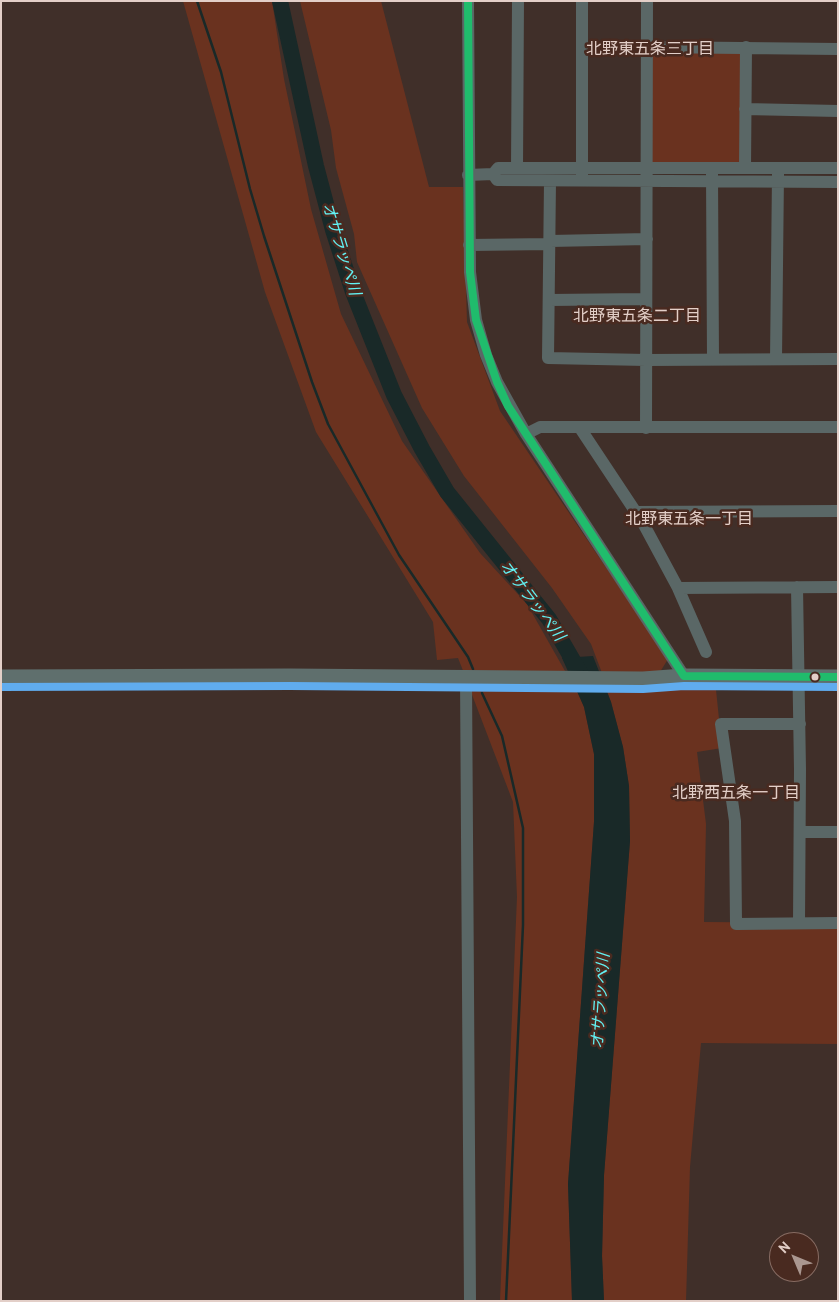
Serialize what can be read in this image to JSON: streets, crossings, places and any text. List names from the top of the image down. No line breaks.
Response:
{"districts":["北野東五条三丁目","北野東五条二丁目","北野東五条一丁目","北野西五条一丁目"],"water":["オサラッペ川"],"north":"top left"}
